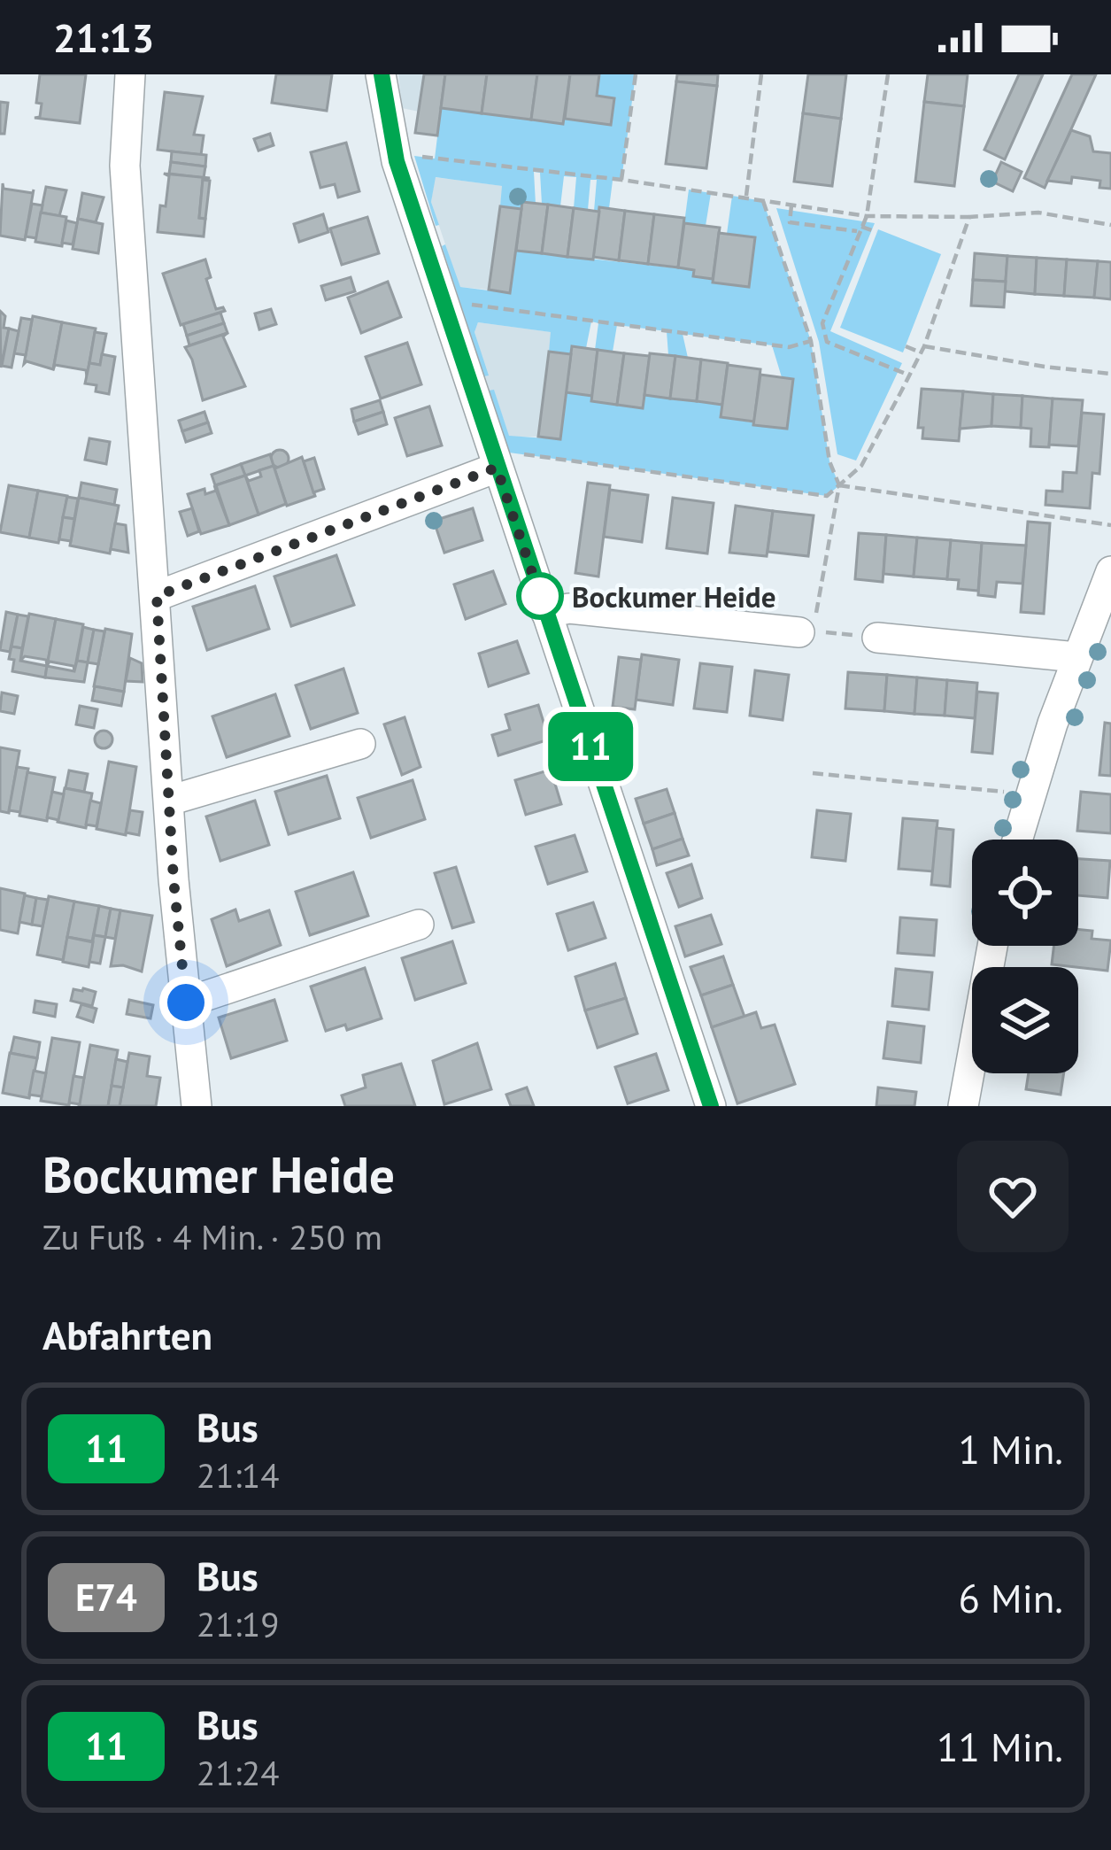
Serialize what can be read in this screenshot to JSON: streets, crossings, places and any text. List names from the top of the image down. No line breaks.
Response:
{"places":["Bockumer Heide"],"lines":["bus line 11"],"page":{"status":"21:13","on_map":"11","heading":[["Bockumer Heide","Zu Fuß · 4 Min. · 250 m"],"Abfahrten"],"list":[{"mark":"11","name":"Bus","note":"21:14","value":"1 Min."},{"mark":"E74","name":"Bus","note":"21:19","value":"6 Min."},{"mark":"11","name":"Bus","note":"21:24","value":"11 Min."}]}}
